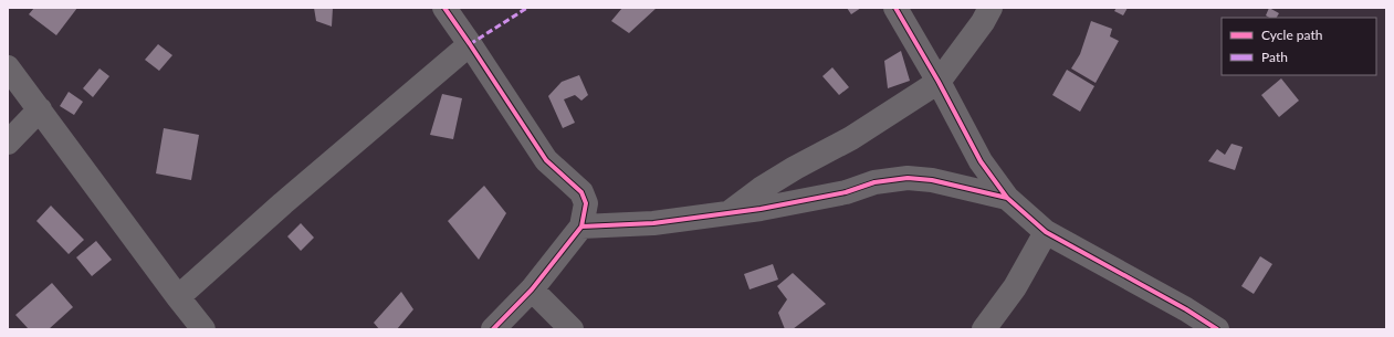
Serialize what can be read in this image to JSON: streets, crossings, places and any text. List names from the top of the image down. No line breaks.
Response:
{"legend":["Cycle path","Path"]}
